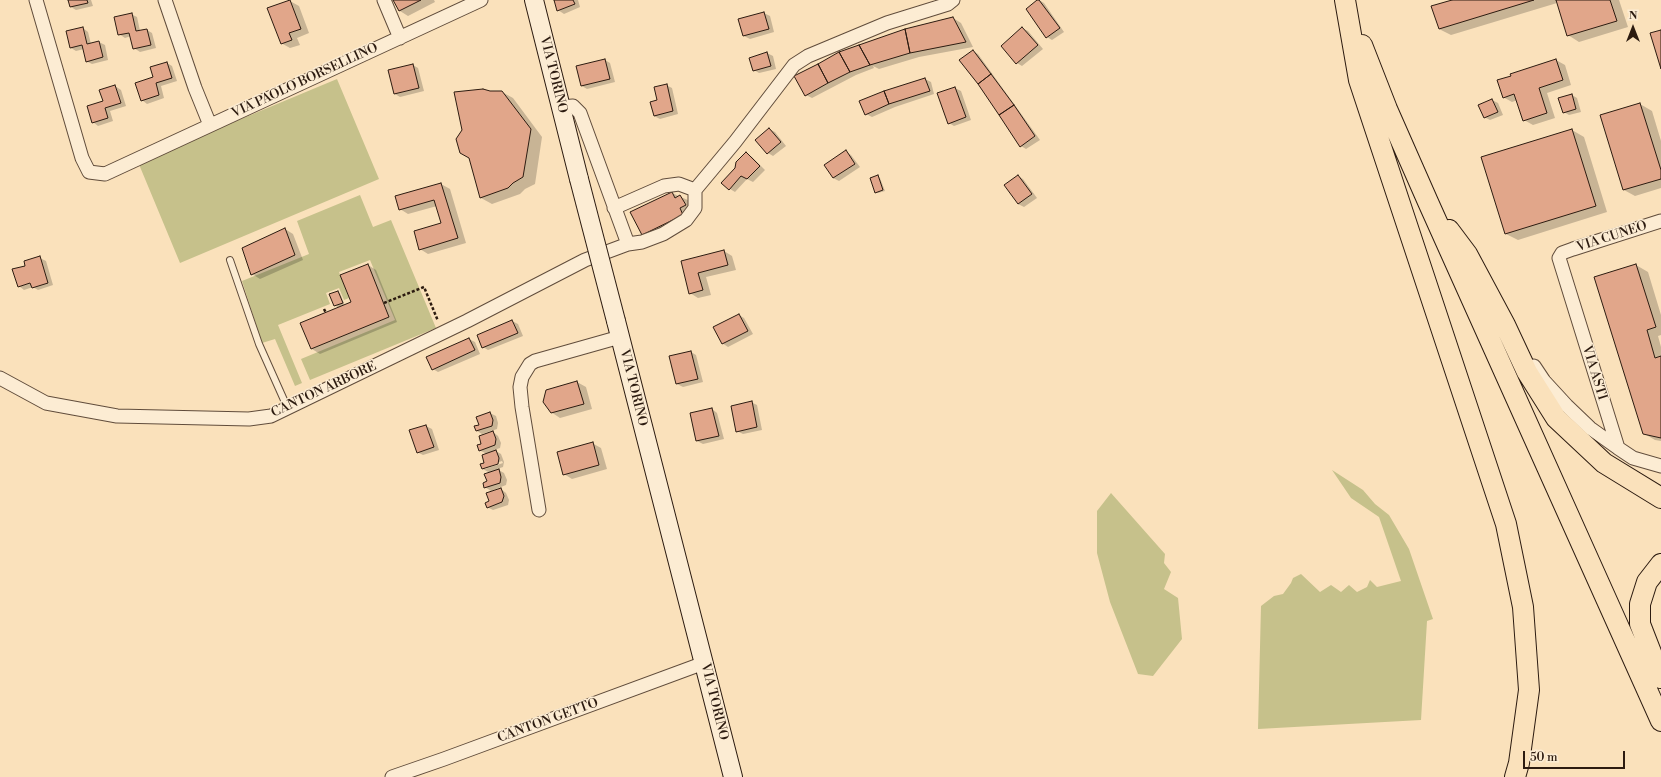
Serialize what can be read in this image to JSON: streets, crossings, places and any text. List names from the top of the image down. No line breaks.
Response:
{"streets":{"street":["VIA TORINO","VIA PAOLO BORSELLINO","VIA CUNEO","VIA ASTI","CANTON ARBORE","CANTON GETTO"]},"crossings":[["VIA TORINO","CANTON GETTO"],["VIA CUNEO","VIA ASTI"]],"scale_bar":"50 m","north":"top"}
